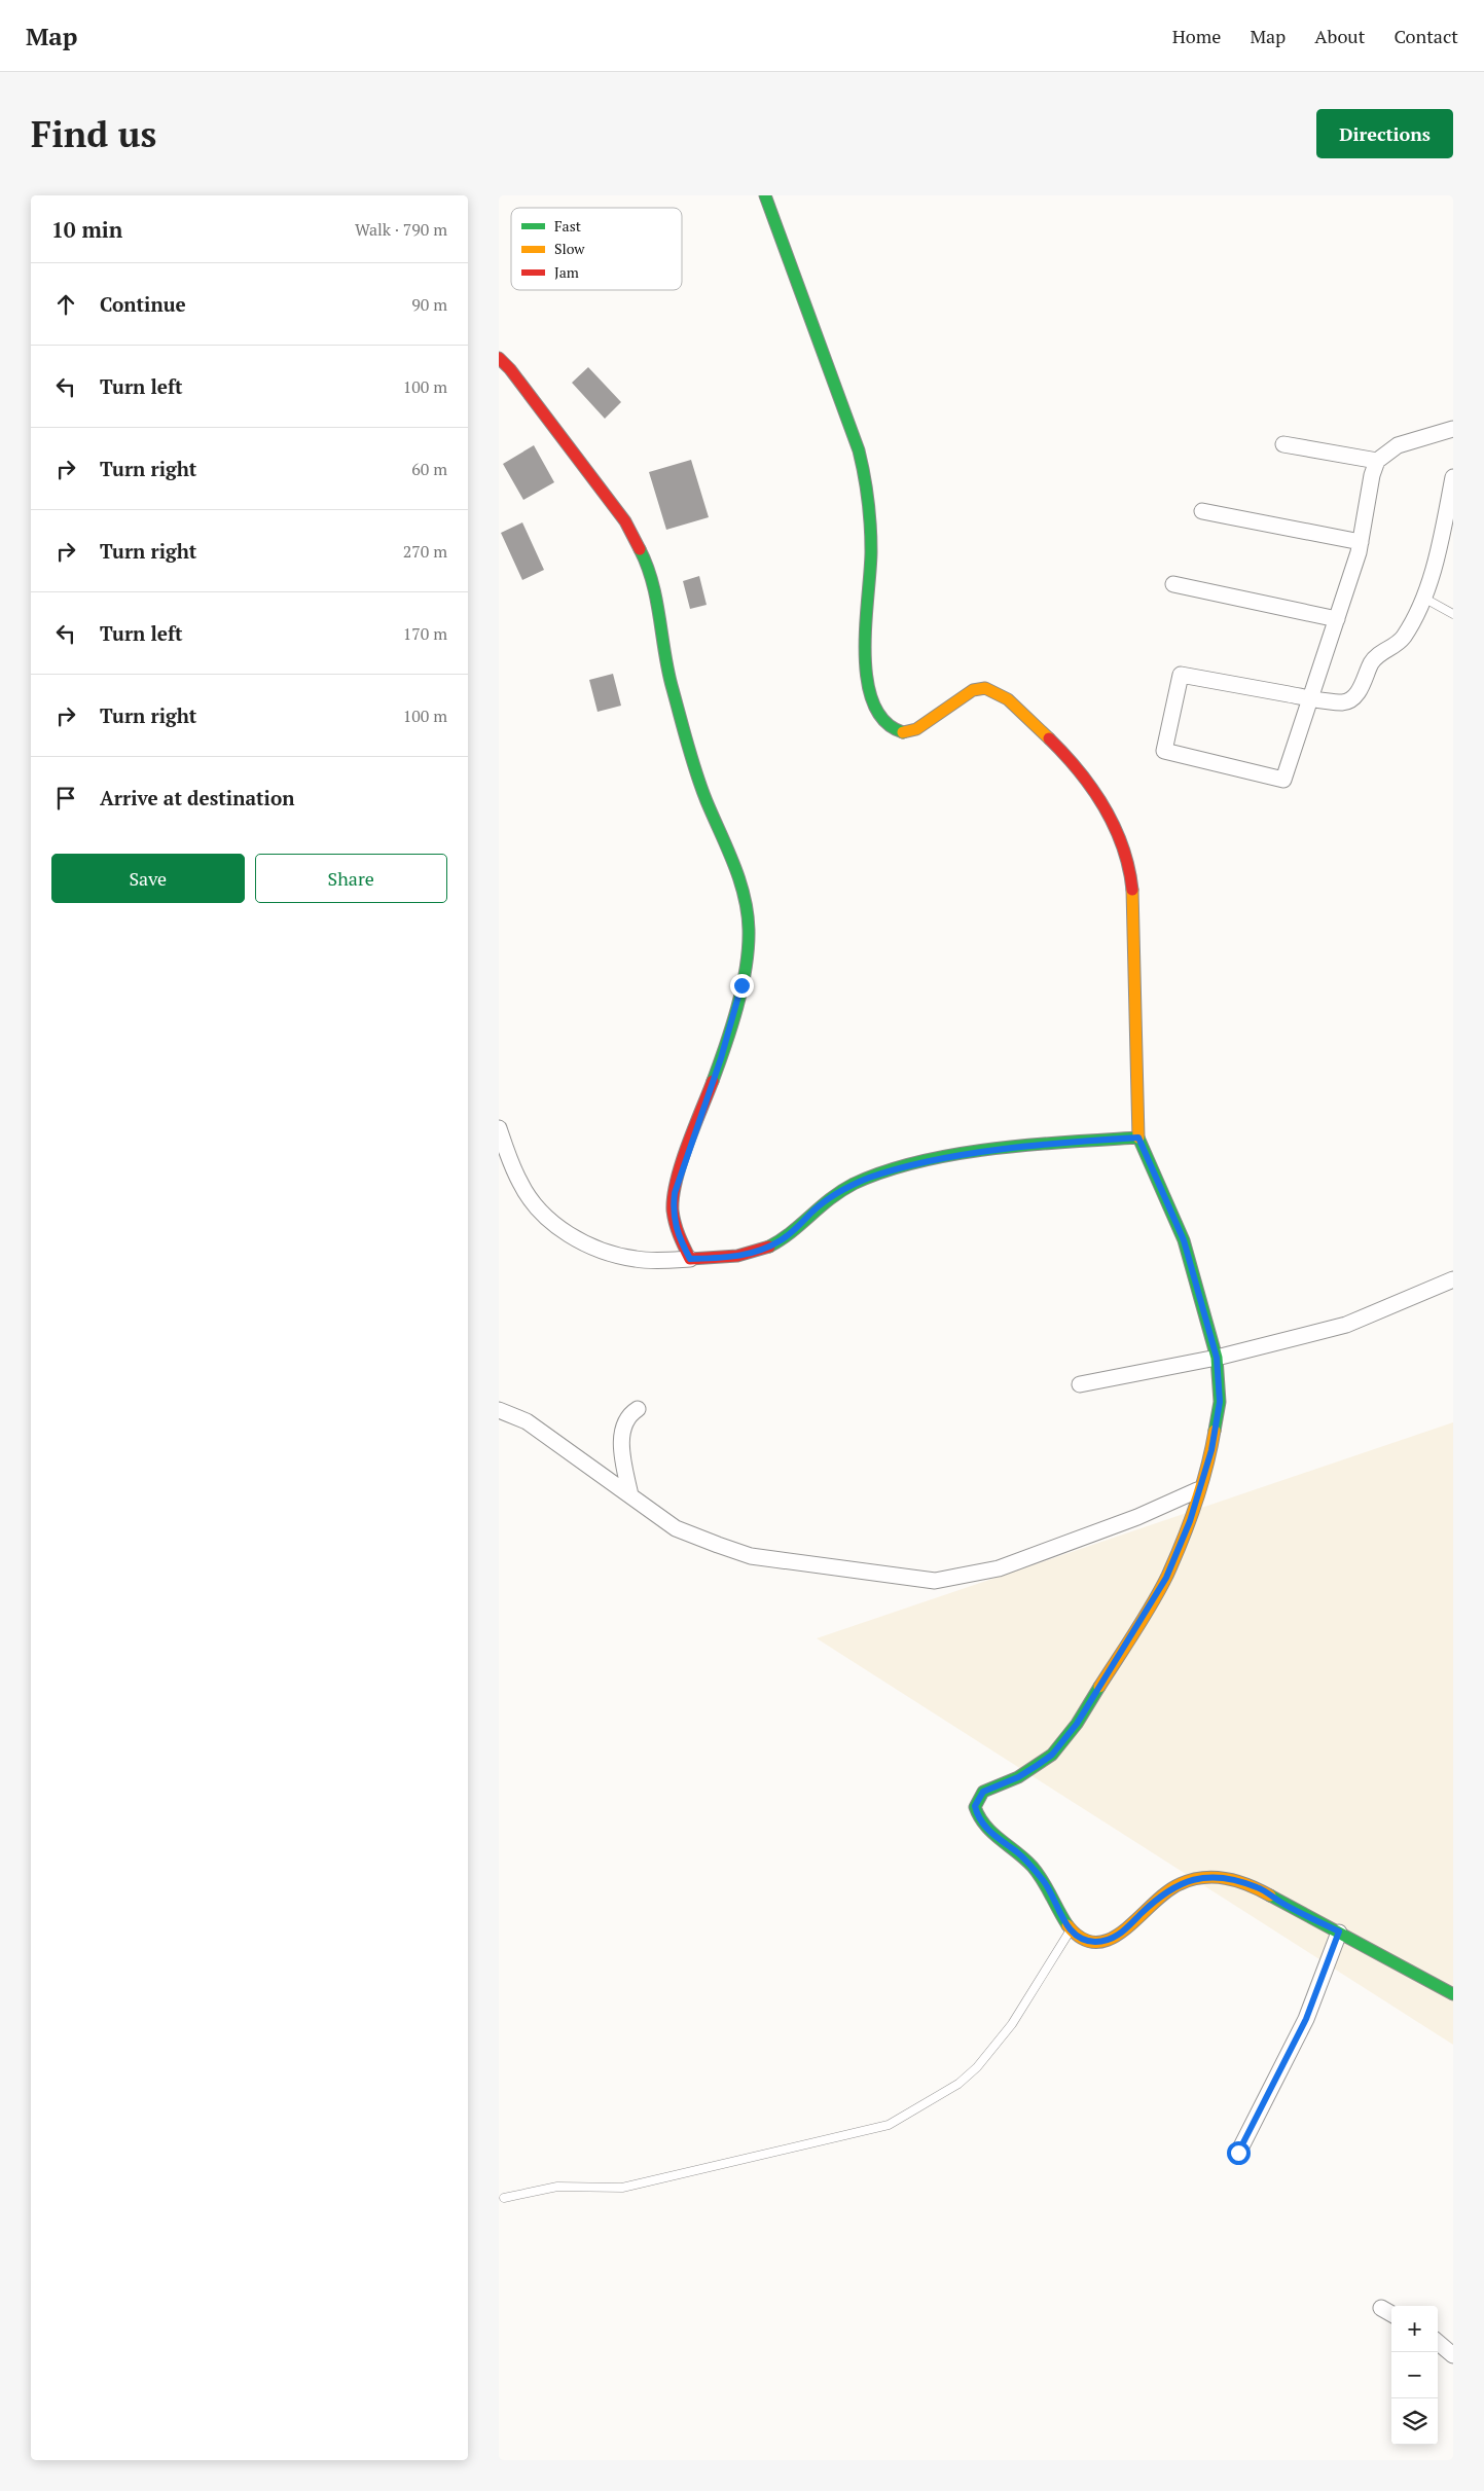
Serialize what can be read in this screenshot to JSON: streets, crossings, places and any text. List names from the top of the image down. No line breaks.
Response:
{"legend":["Fast","Slow","Jam"],"page":{"header":"Map","nav":["Home","Map","About","Contact"],"buttons":["Directions",["Save","Share"]],"title":"Find us","heading":["10 min","Walk · 790 m"],"list":[["Continue","90 m"],["Turn left","100 m"],["Turn right","60 m"],["Turn right","270 m"],["Turn left","170 m"],["Turn right","100 m"],"Arrive at destination"],"map_buttons":["+","−"]}}
